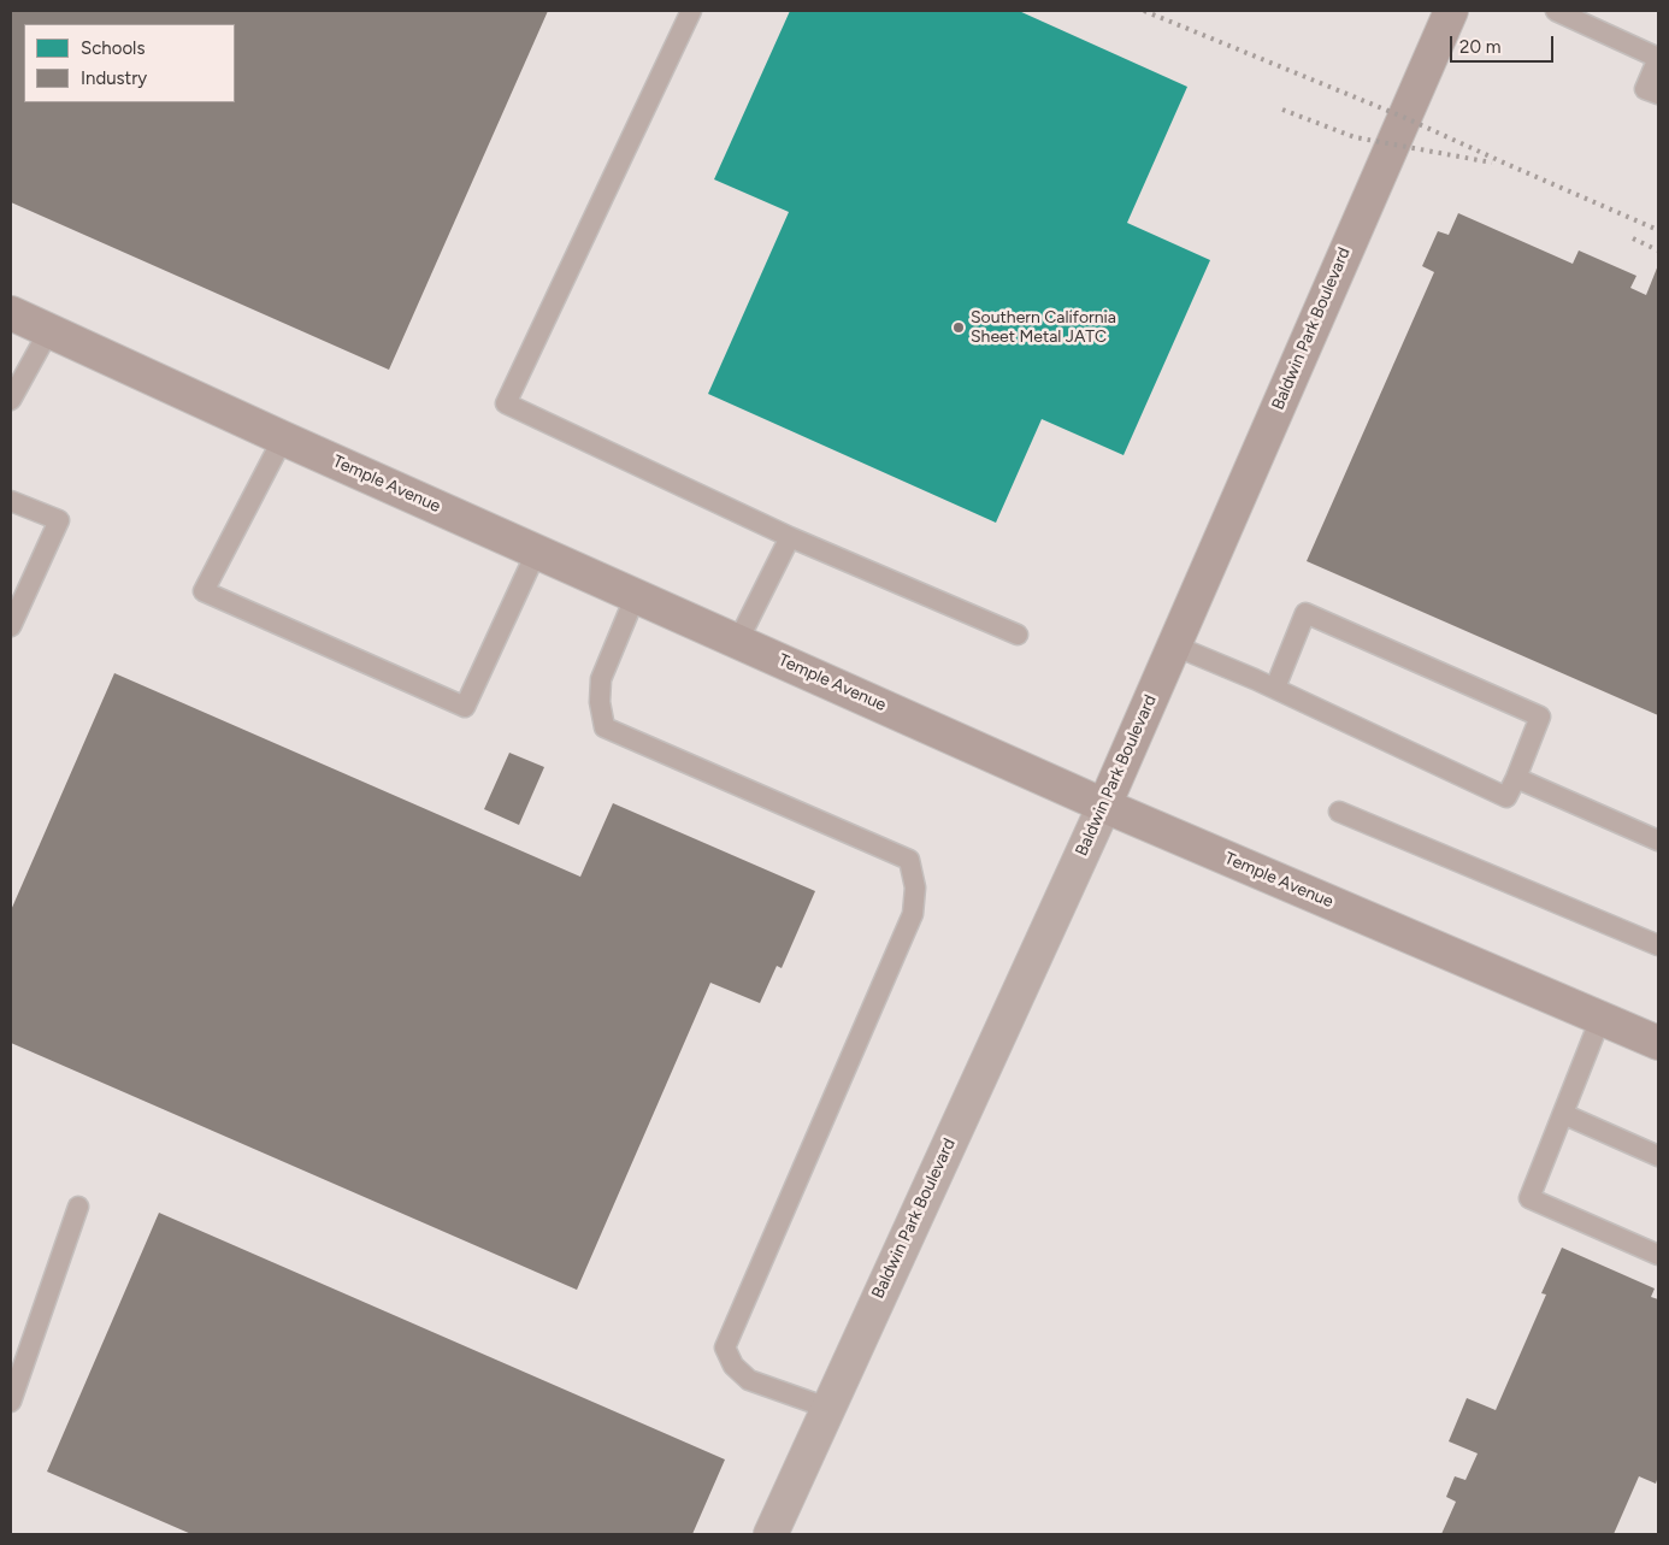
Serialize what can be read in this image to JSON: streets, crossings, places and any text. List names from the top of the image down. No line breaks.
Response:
{"streets":{"main road":["Baldwin Park Boulevard","Temple Avenue"]},"crossings":[["Baldwin Park Boulevard","Temple Avenue"]],"places":["Southern California Sheet Metal JATC"],"legend":["Schools","Industry"],"scale_bar":"20 m"}
